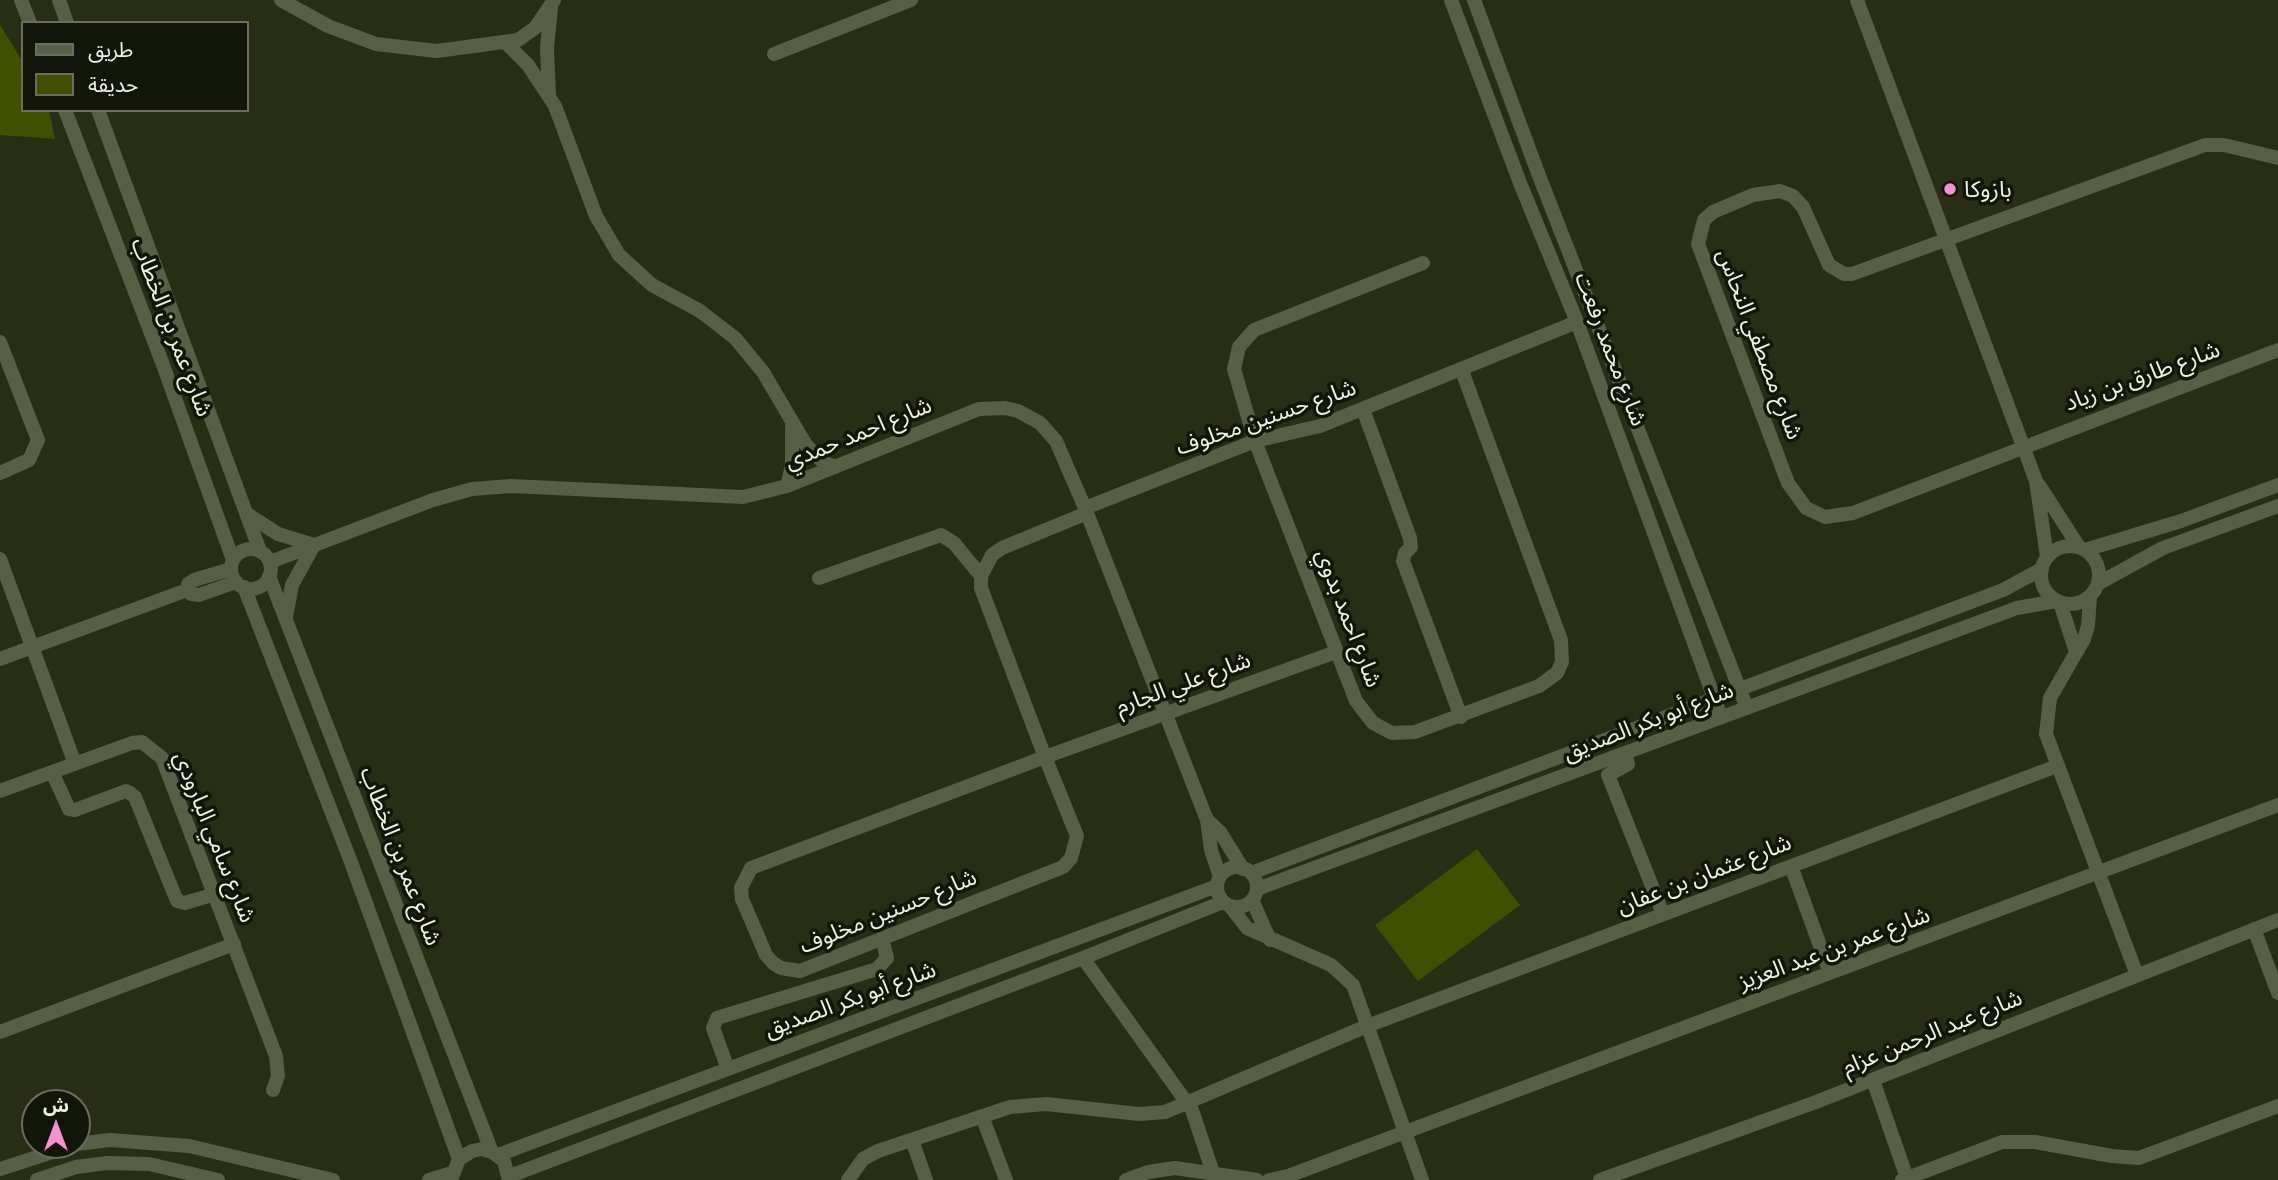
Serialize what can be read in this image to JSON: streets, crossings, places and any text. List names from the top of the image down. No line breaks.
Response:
{"streets":{"street":["شارع عمر بن الخطاب","شارع مصطفي النحاس","شارع محمد رفعت","شارع طارق بن زياد","شارع حسنين مخلوف","شارع احمد حمدي","شارع احمد بدوي","شارع علي الجارم","شارع أبو بكر الصديق","شارع سامي البارودي","شارع عثمان بن عفان","شارع عمر بن عبد العزيز","شارع عبد الرحمن عزام"]},"crossings":[["شارع عمر بن الخطاب","شارع احمد حمدي"],["شارع عمر بن الخطاب","شارع أبو بكر الصديق"],["شارع مصطفي النحاس","شارع طارق بن زياد"],["شارع محمد رفعت","شارع حسنين مخلوف"],["شارع محمد رفعت","شارع أبو بكر الصديق"],["شارع حسنين مخلوف","شارع احمد حمدي"],["شارع حسنين مخلوف","شارع احمد بدوي"],["شارع حسنين مخلوف","شارع علي الجارم"],["شارع احمد حمدي","شارع علي الجارم"],["شارع احمد حمدي","شارع أبو بكر الصديق"],["شارع احمد بدوي","شارع علي الجارم"]],"places":["بازوكا"],"legend":["طريق","حديقة"],"north":"top"}
